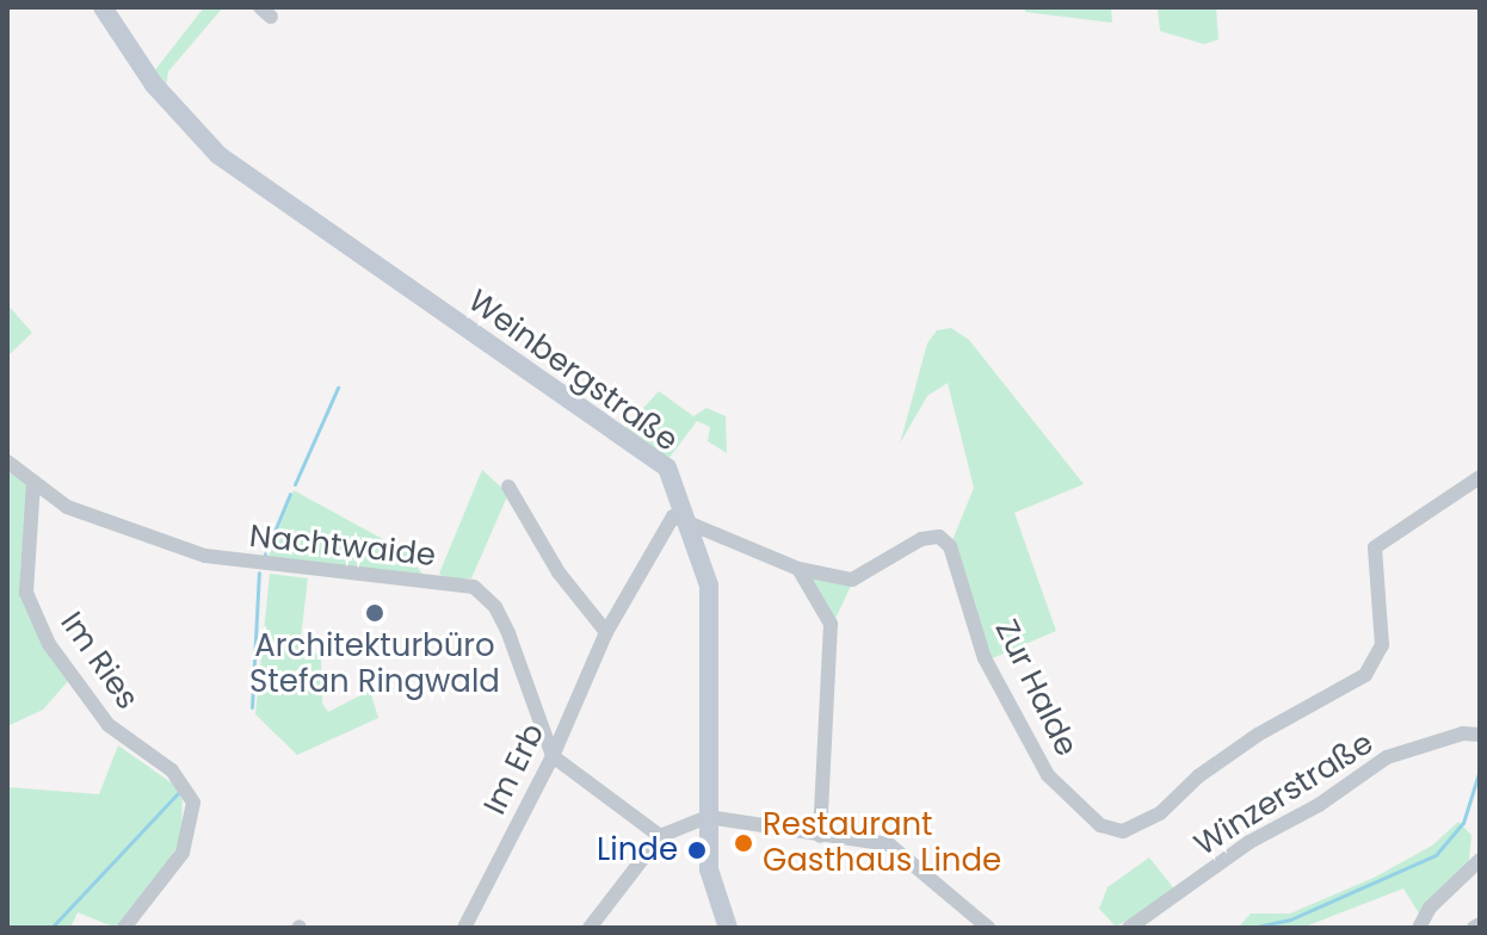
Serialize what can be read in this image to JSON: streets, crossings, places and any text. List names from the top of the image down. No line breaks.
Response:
{"streets":{"street":["Weinbergstraße","Nachtwaide","Im Ries","Zur Halde","Im Erb","Winzerstraße"]},"crossings":[["Weinbergstraße","Zur Halde"],["Weinbergstraße","Im Erb"],["Nachtwaide","Im Ries"],["Nachtwaide","Im Erb"],["Zur Halde","Im Erb"]],"places":["Architekturbüro Stefan Ringwald","Restaurant Gasthaus Linde","Linde"]}
